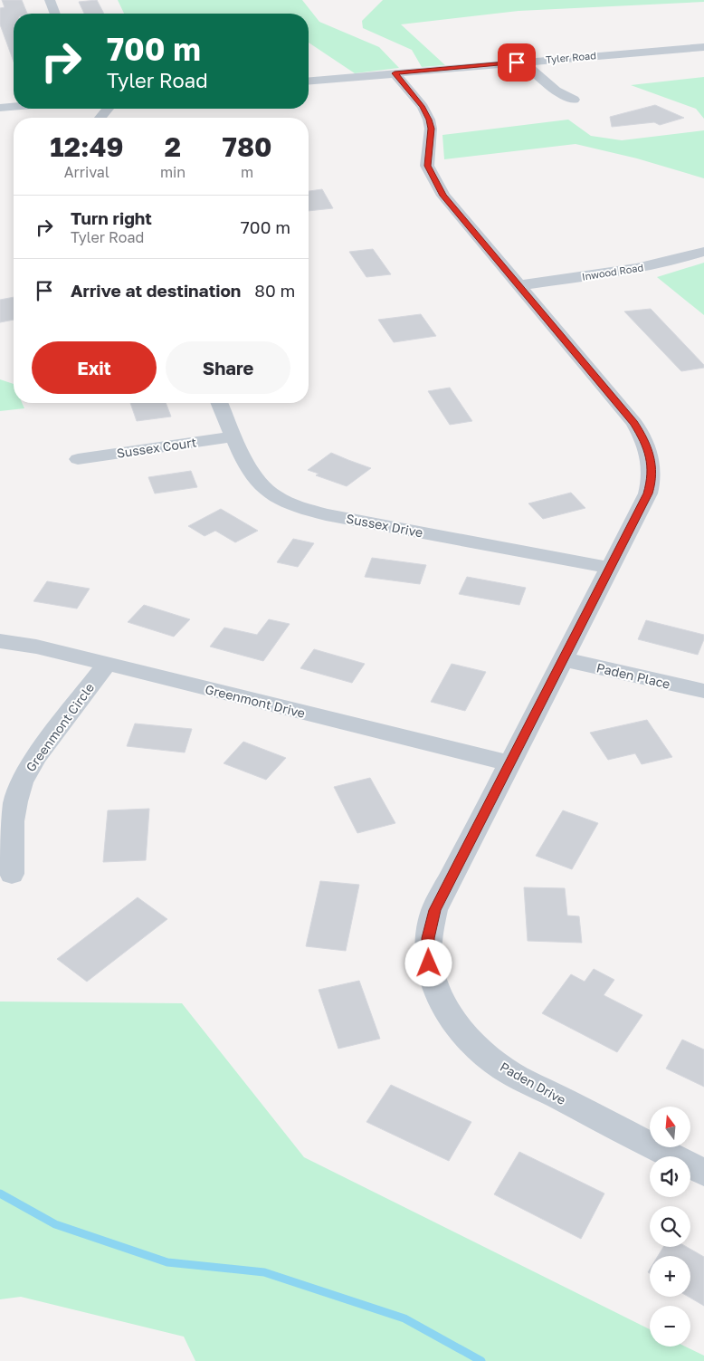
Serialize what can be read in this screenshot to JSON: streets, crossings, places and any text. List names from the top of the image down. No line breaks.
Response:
{"streets":{"street":["Tyler Road","Inwood Road","Sussex Court","Sussex Drive","Paden Place","Greenmont Drive","Greenmont Circle","Paden Drive"]},"crossings":[["Tyler Road","Paden Drive"],["Inwood Road","Paden Drive"],["Sussex Court","Sussex Drive"],["Sussex Drive","Paden Drive"],["Paden Place","Paden Drive"],["Greenmont Drive","Greenmont Circle"],["Greenmont Drive","Paden Drive"]],"north":"top","page":{"turn":["700 m","Tyler Road"],"eta":["12:49","Arrival","2","min","780","m"],"list":[{"name":"Turn right","note":"Tyler Road","value":"700 m"},{"name":"Arrive at destination","value":"80 m"}],"buttons":["Exit","Share"],"map_buttons":["+","−"]}}
